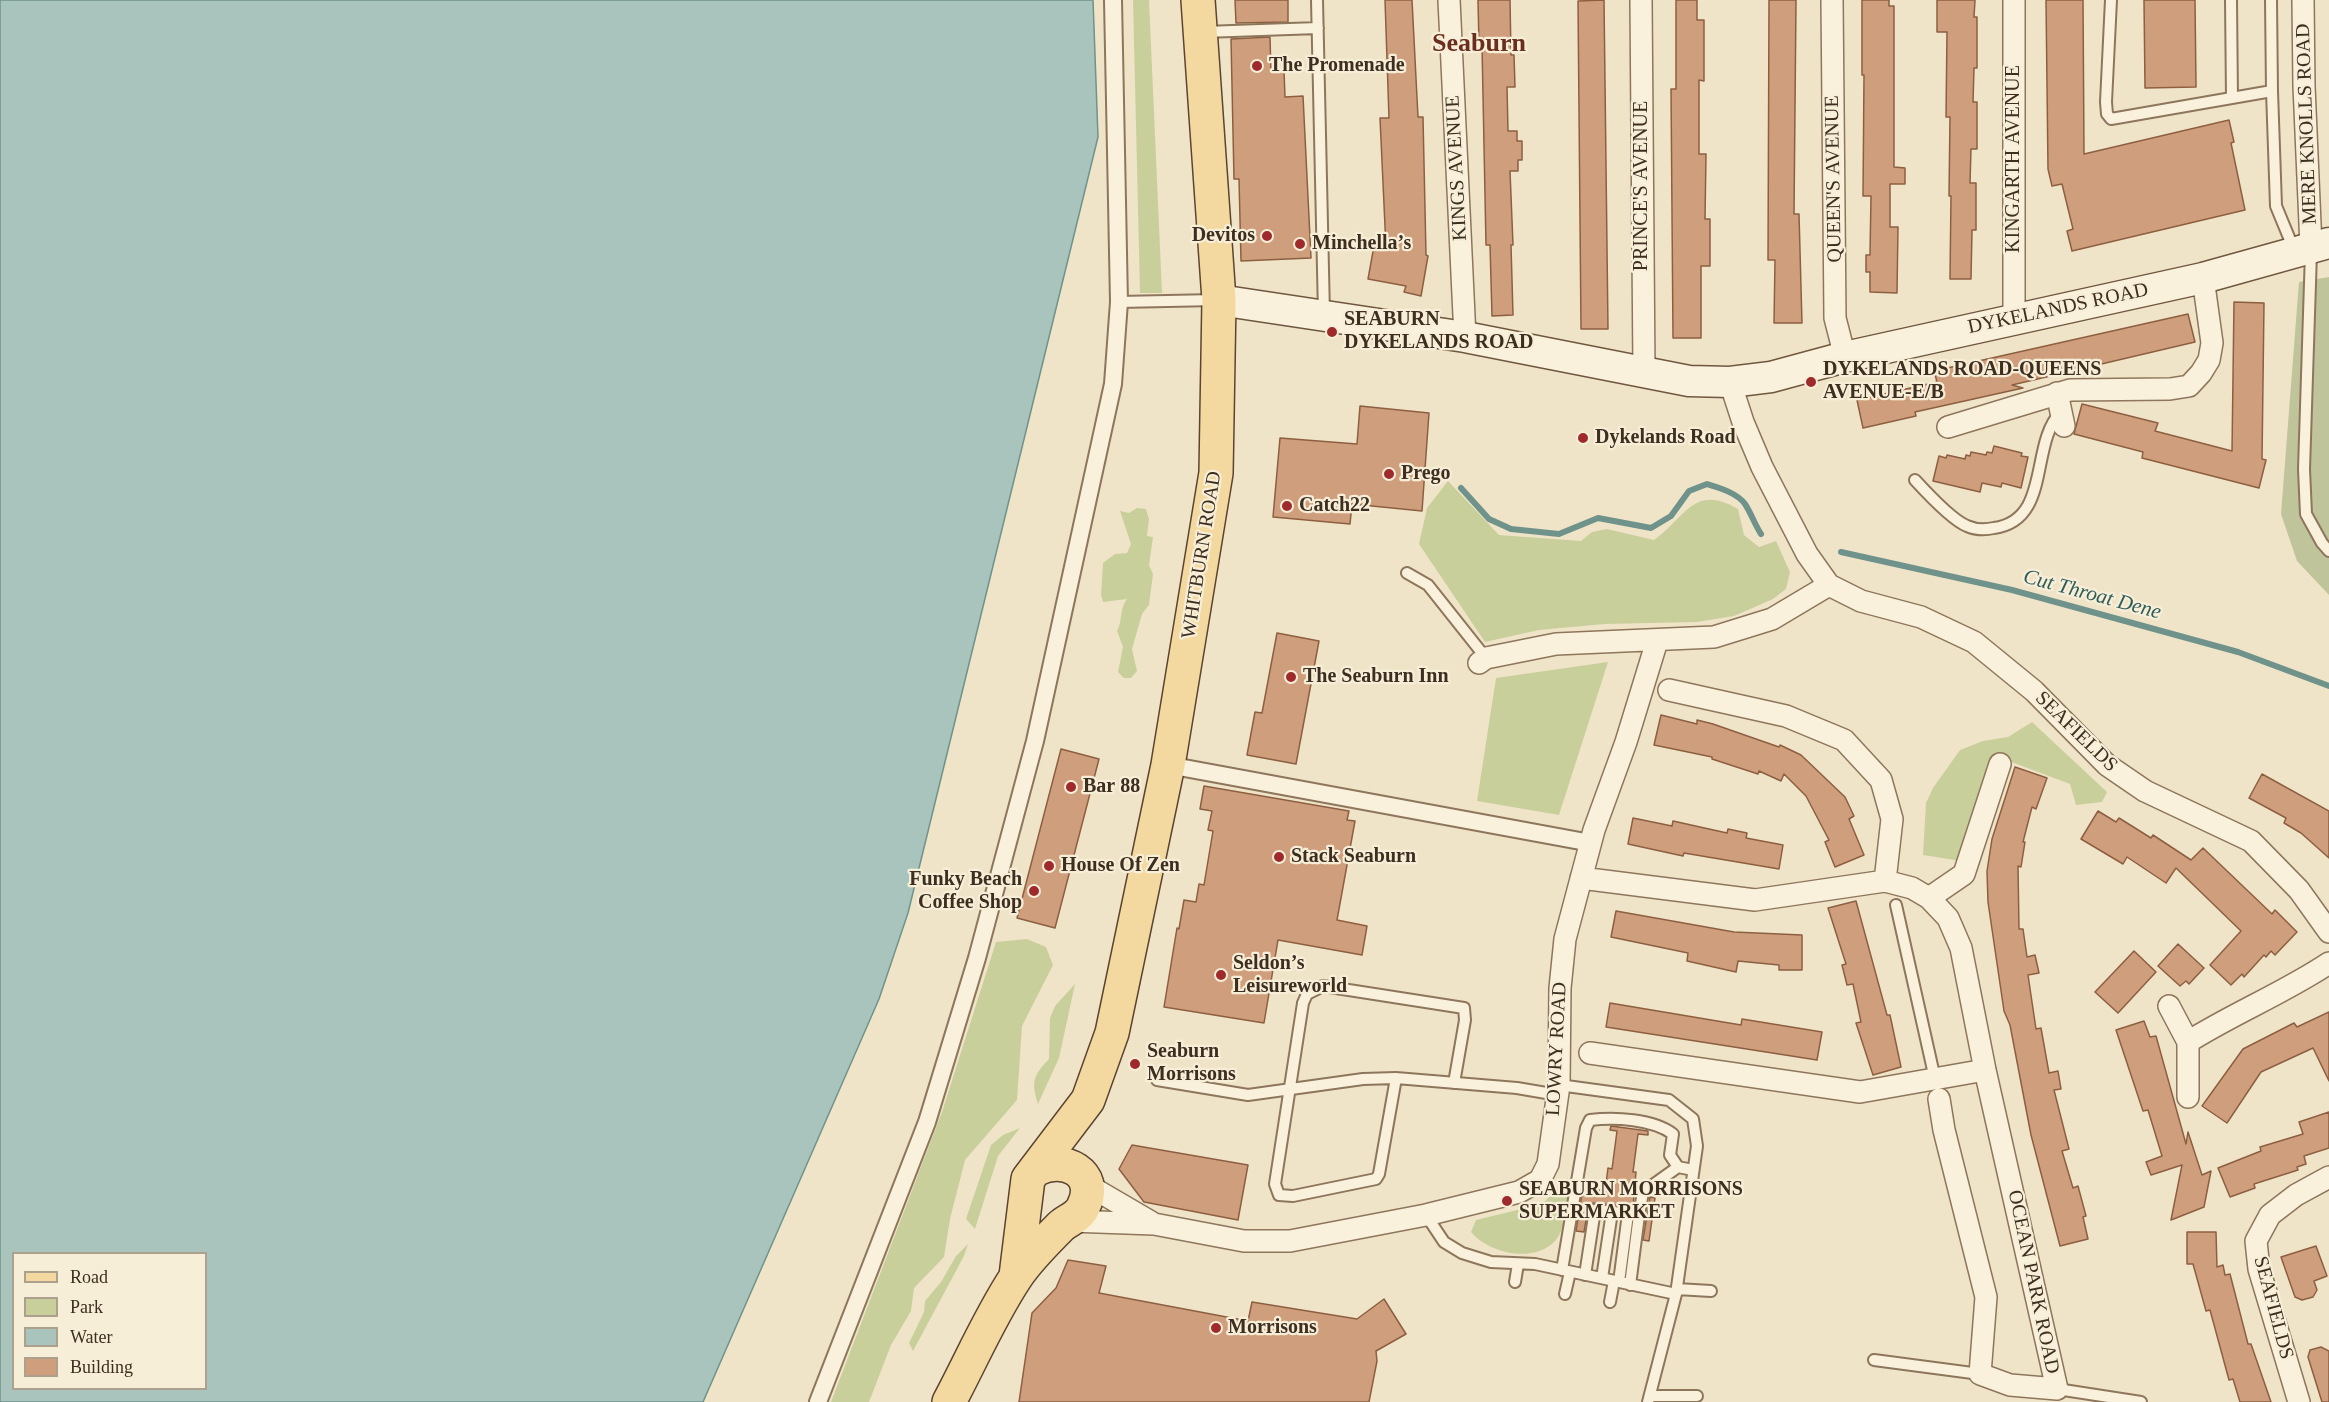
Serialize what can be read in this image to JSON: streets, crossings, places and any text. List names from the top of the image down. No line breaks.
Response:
{"streets":{"main road":["DYKELANDS ROAD","WHITBURN ROAD"],"street":["MERE KNOLLS ROAD","KINGARTH AVENUE","KINGS AVENUE","QUEEN'S AVENUE","PRINCE'S AVENUE","SEAFIELDS","LOWRY ROAD","OCEAN PARK ROAD"]},"crossings":[["MERE KNOLLS ROAD","DYKELANDS ROAD"],["KINGARTH AVENUE","DYKELANDS ROAD"],["KINGS AVENUE","DYKELANDS ROAD"],["QUEEN'S AVENUE","DYKELANDS ROAD"],["PRINCE'S AVENUE","DYKELANDS ROAD"],["DYKELANDS ROAD","WHITBURN ROAD"],["LOWRY ROAD","OCEAN PARK ROAD"]],"districts":["Seaburn"],"water":["Cut Throat Dene"],"places":["The Promenade","Devitos","Minchella’s","SEABURN DYKELANDS ROAD","DYKELANDS ROAD-QUEENS AVENUE-E/B","Dykelands Road","Prego","Catch22","The Seaburn Inn","Bar 88","Stack Seaburn","House Of Zen","Funky Beach Coffee Shop","Seldon’s Leisureworld","Seaburn Morrisons","SEABURN MORRISONS SUPERMARKET","Morrisons"],"legend":["Road","Park","Water","Building"]}
